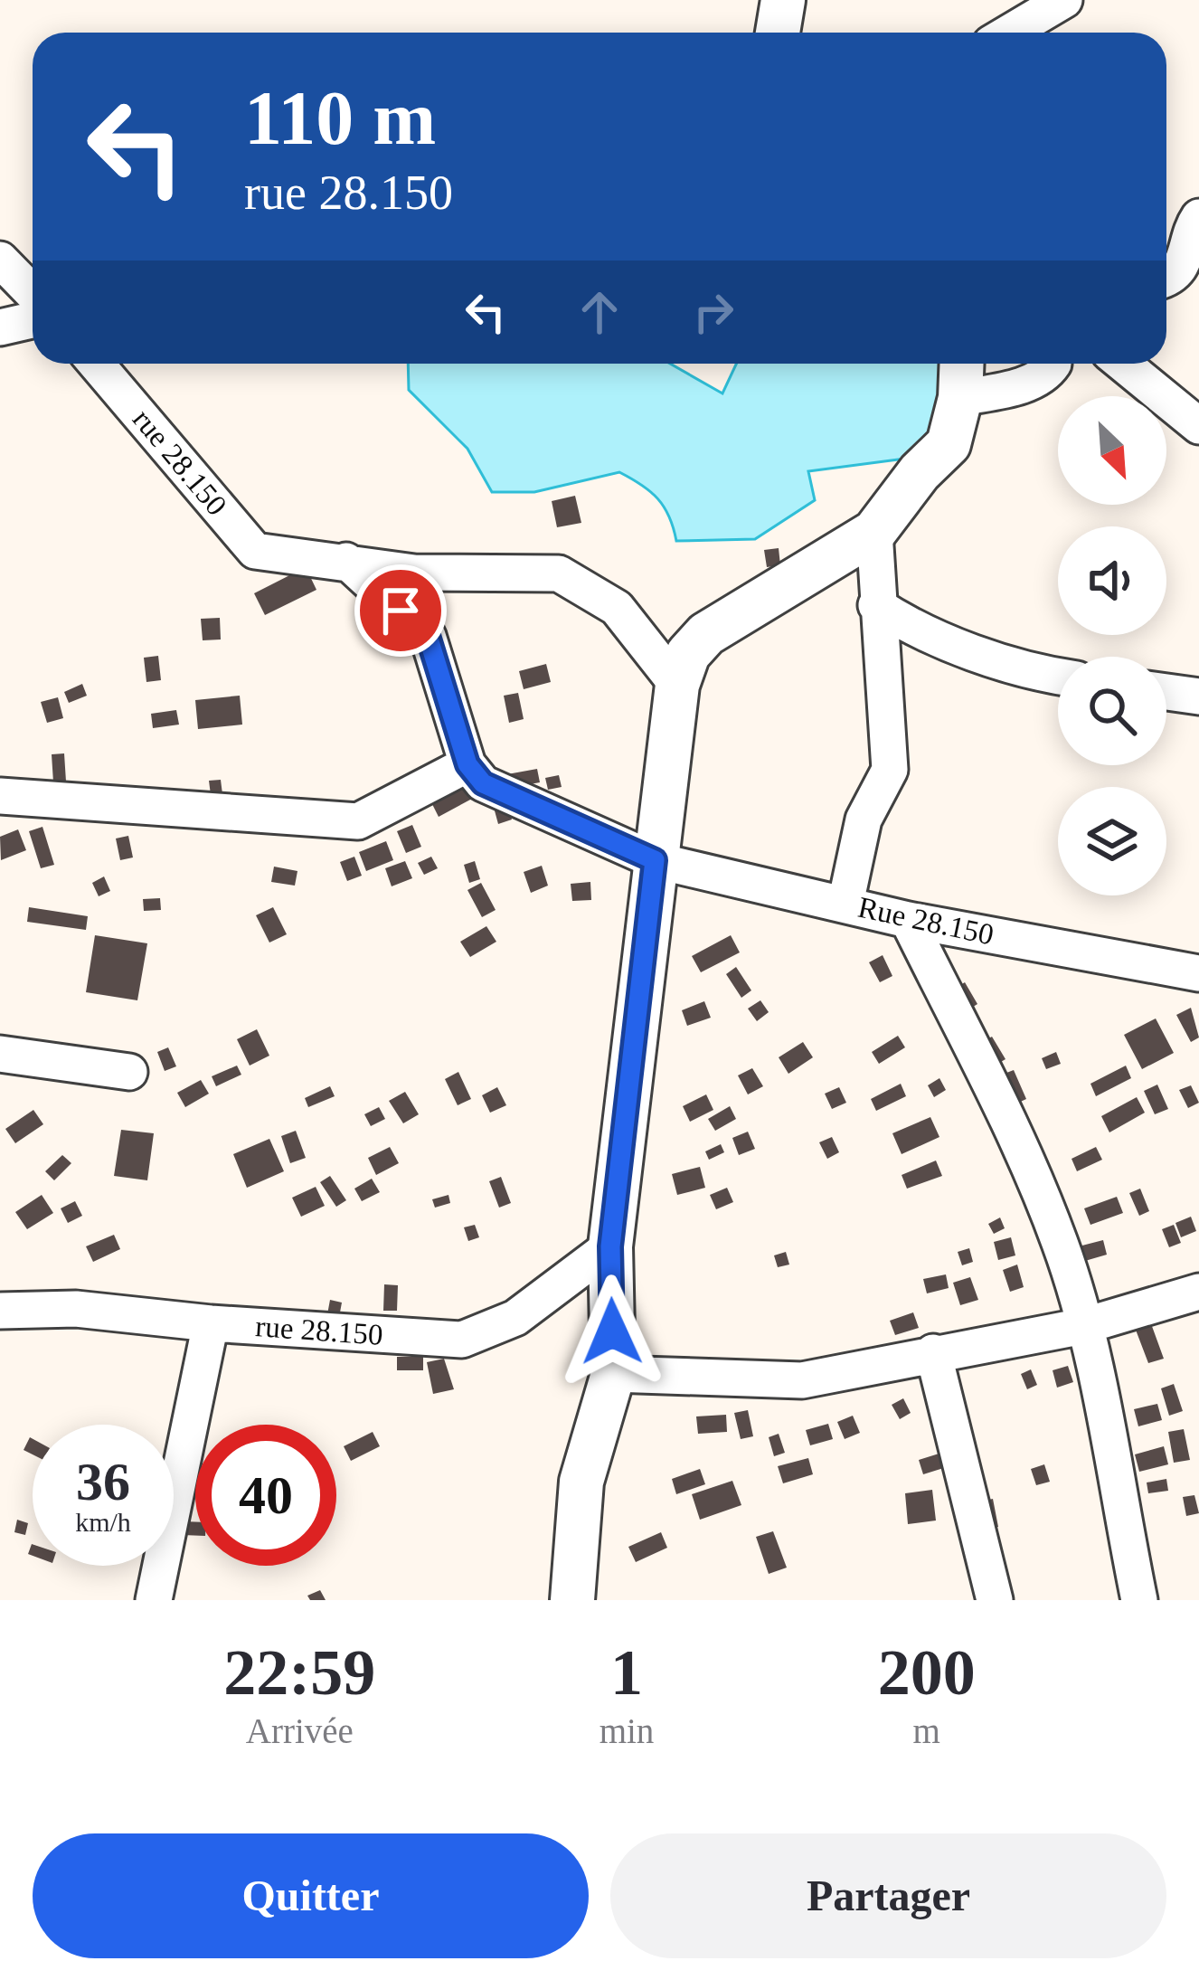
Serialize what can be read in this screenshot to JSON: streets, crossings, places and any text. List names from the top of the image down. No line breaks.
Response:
{"streets":{"street":["rue 28.150","Rue 28.150"]},"north":"bottom right","page":{"turn":["110 m","rue 28.150"],"speed":"36 km/h","limit":"40","eta":["22:59","Arrivée","1","min","200","m"],"buttons":["Quitter","Partager"]}}
